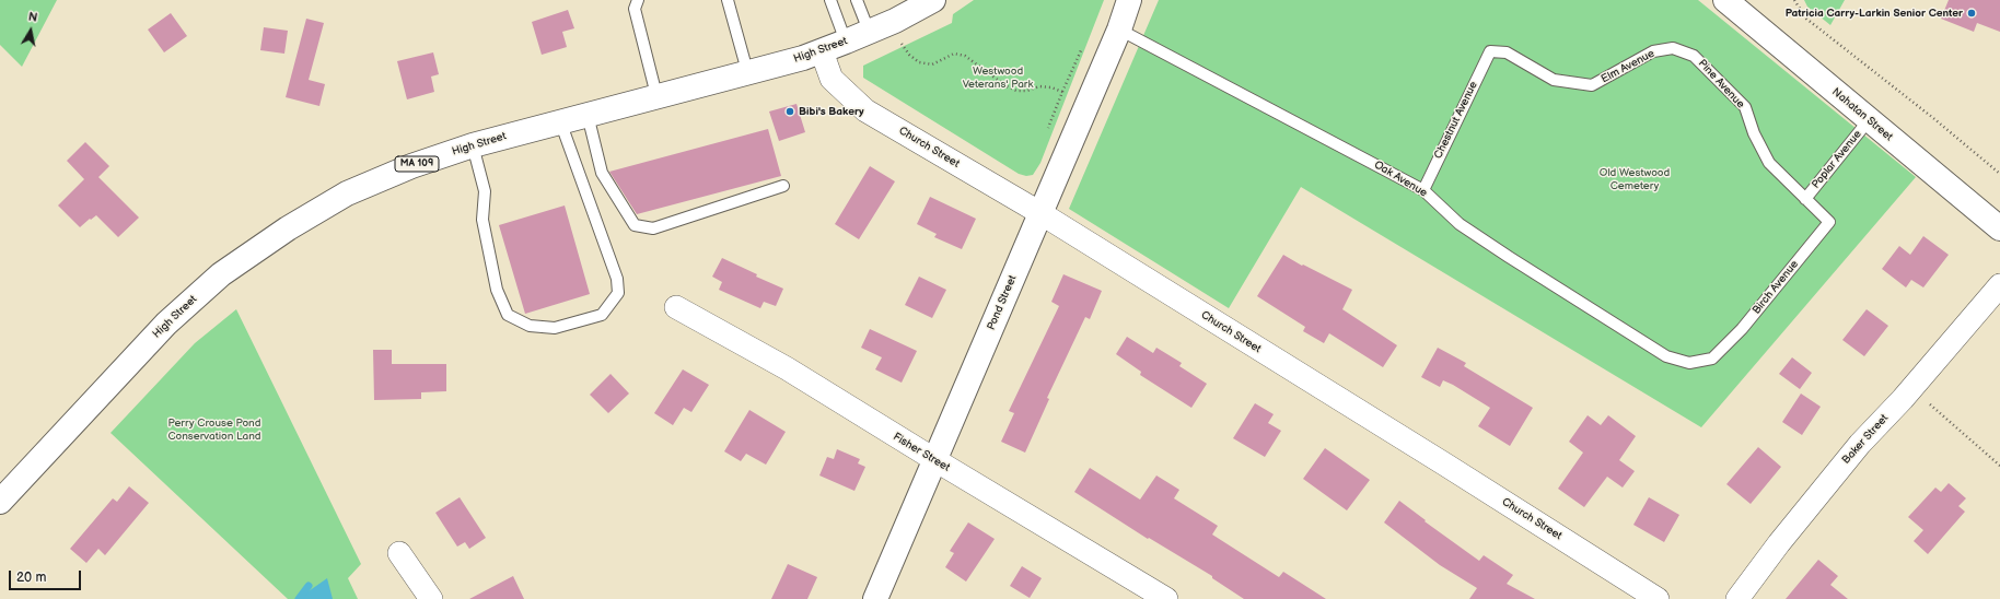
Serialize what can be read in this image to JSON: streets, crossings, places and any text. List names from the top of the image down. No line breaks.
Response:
{"streets":{"main road":["High Street","Nahatan Street","MA 109","Pond Street"],"street":["Church Street","Baker Street","Fisher Street"],"lane":["Elm Avenue","Pine Avenue","Chestnut Avenue","Poplar Avenue","Oak Avenue","Birch Avenue"]},"crossings":[["High Street","Church Street"],["Elm Avenue","Pine Avenue"],["Elm Avenue","Chestnut Avenue"],["Pine Avenue","Poplar Avenue"],["Pine Avenue","Birch Avenue"],["Nahatan Street","Poplar Avenue"],["Chestnut Avenue","Oak Avenue"],["Church Street","Pond Street"],["Poplar Avenue","Birch Avenue"],["Oak Avenue","Birch Avenue"],["Oak Avenue","Pond Street"],["Pond Street","Fisher Street"]],"parks":["Westwood Veterans' Park","Old Westwood Cemetery","Perry Crouse Pond Conservation Land"],"places":["Patricia Carry-Larkin Senior Center","Bibi's Bakery"],"scale_bar":"20 m","north":"top"}
